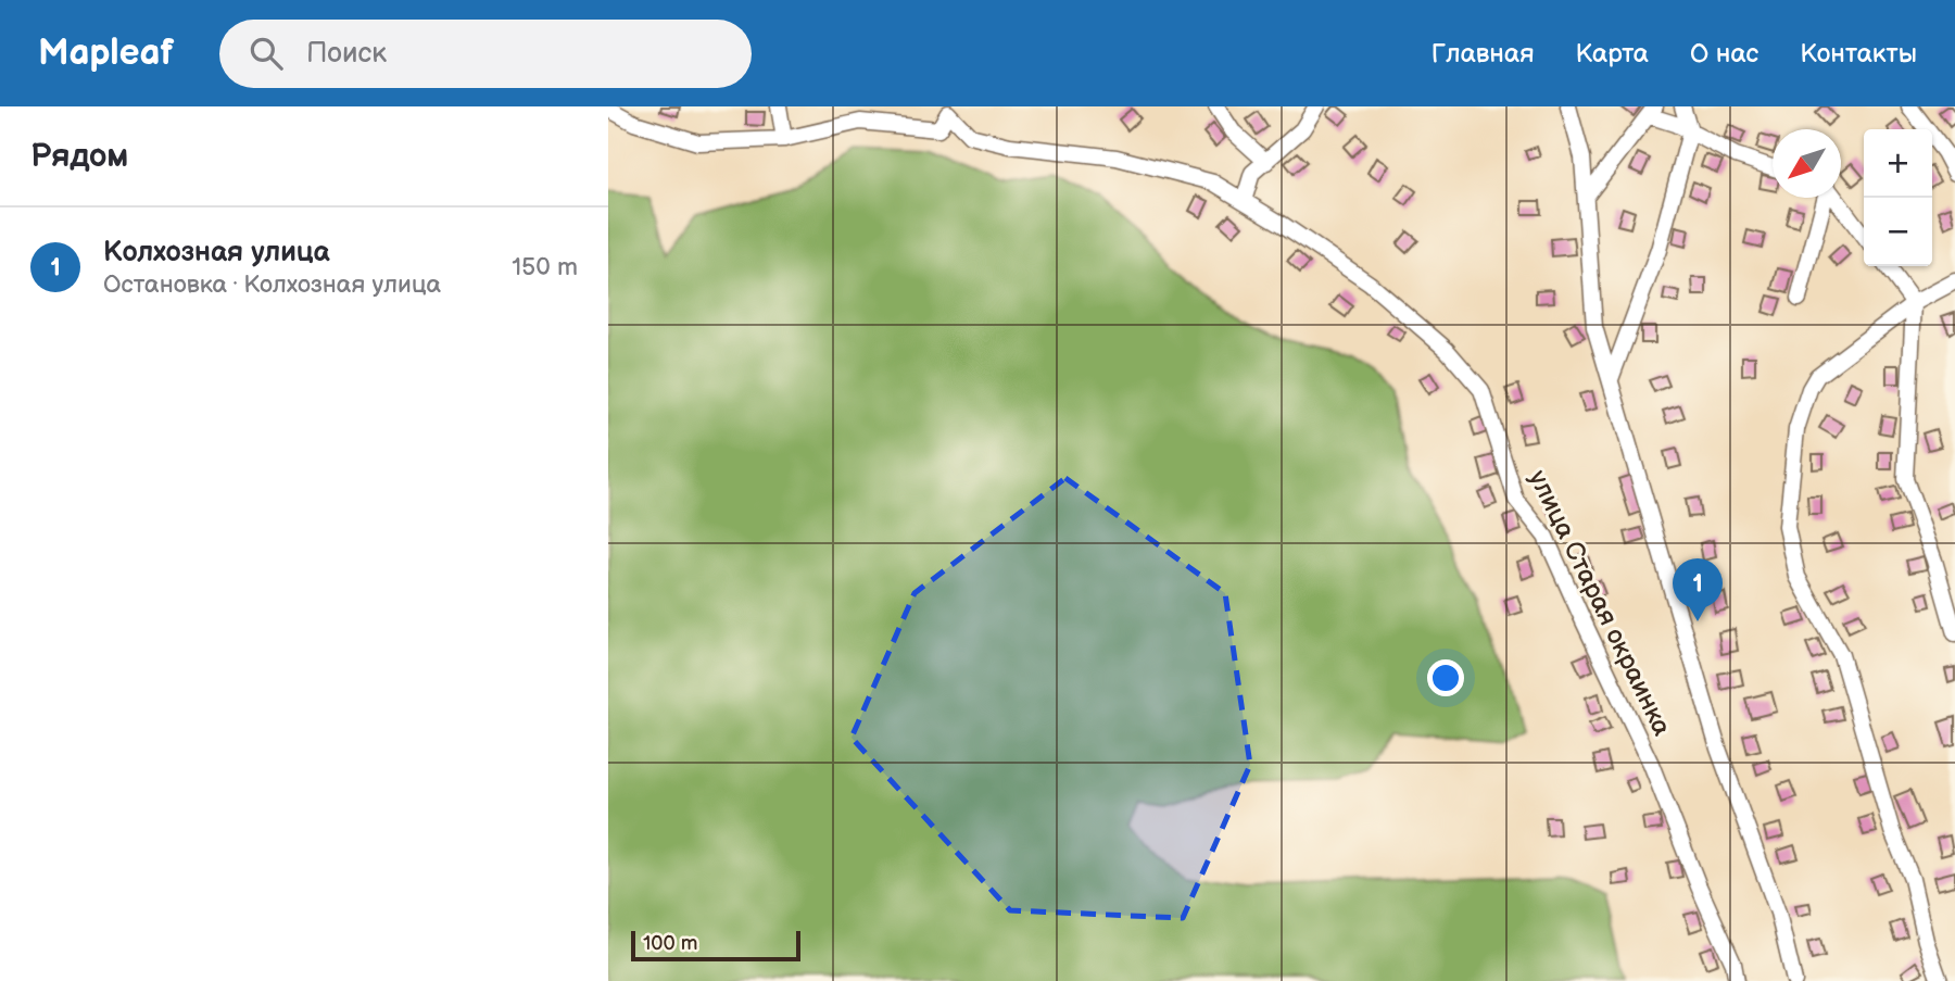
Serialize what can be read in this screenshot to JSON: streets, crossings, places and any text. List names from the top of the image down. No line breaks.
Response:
{"streets":{"street":["улица Старая окраинка"]},"scale_bar":"100 m","north":"bottom left","page":{"header":"Mapleaf","search":"Поиск","nav":["Главная","Карта","О нас","Контакты"],"heading":"Рядом","map_buttons":["+","−"],"list":[{"mark":"1","name":"Колхозная улица","note":"Остановка · Колхозная улица","value":"150 m"}],"pins":"1","scale":"100 m"}}
